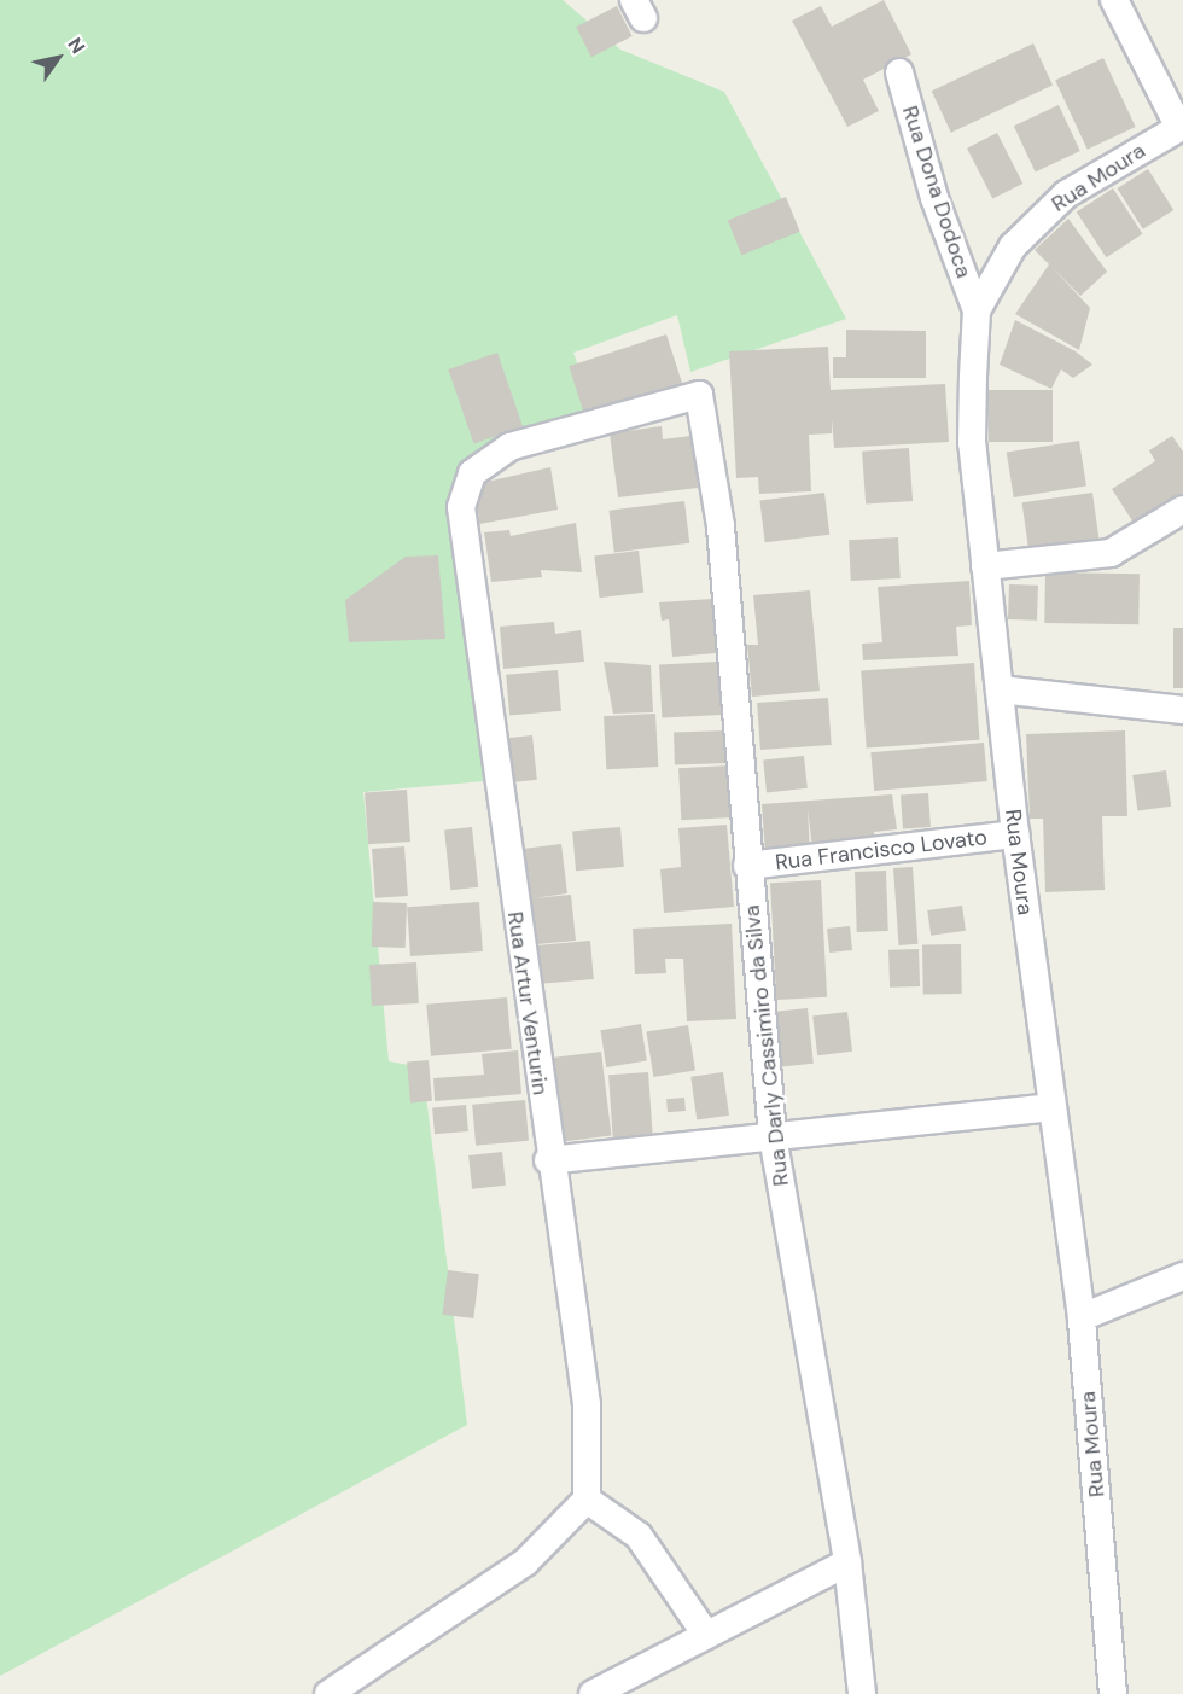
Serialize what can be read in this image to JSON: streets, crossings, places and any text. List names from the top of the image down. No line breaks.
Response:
{"streets":{"street":["Rua Moura","Rua Dona Dodoca","Rua Francisco Lovato","Rua Artur Venturin","Rua Darly Cassimiro da Silva"]},"crossings":[["Rua Moura","Rua Dona Dodoca"],["Rua Moura","Rua Francisco Lovato"],["Rua Francisco Lovato","Rua Darly Cassimiro da Silva"],["Rua Artur Venturin","Rua Darly Cassimiro da Silva"]],"north":"top right"}
